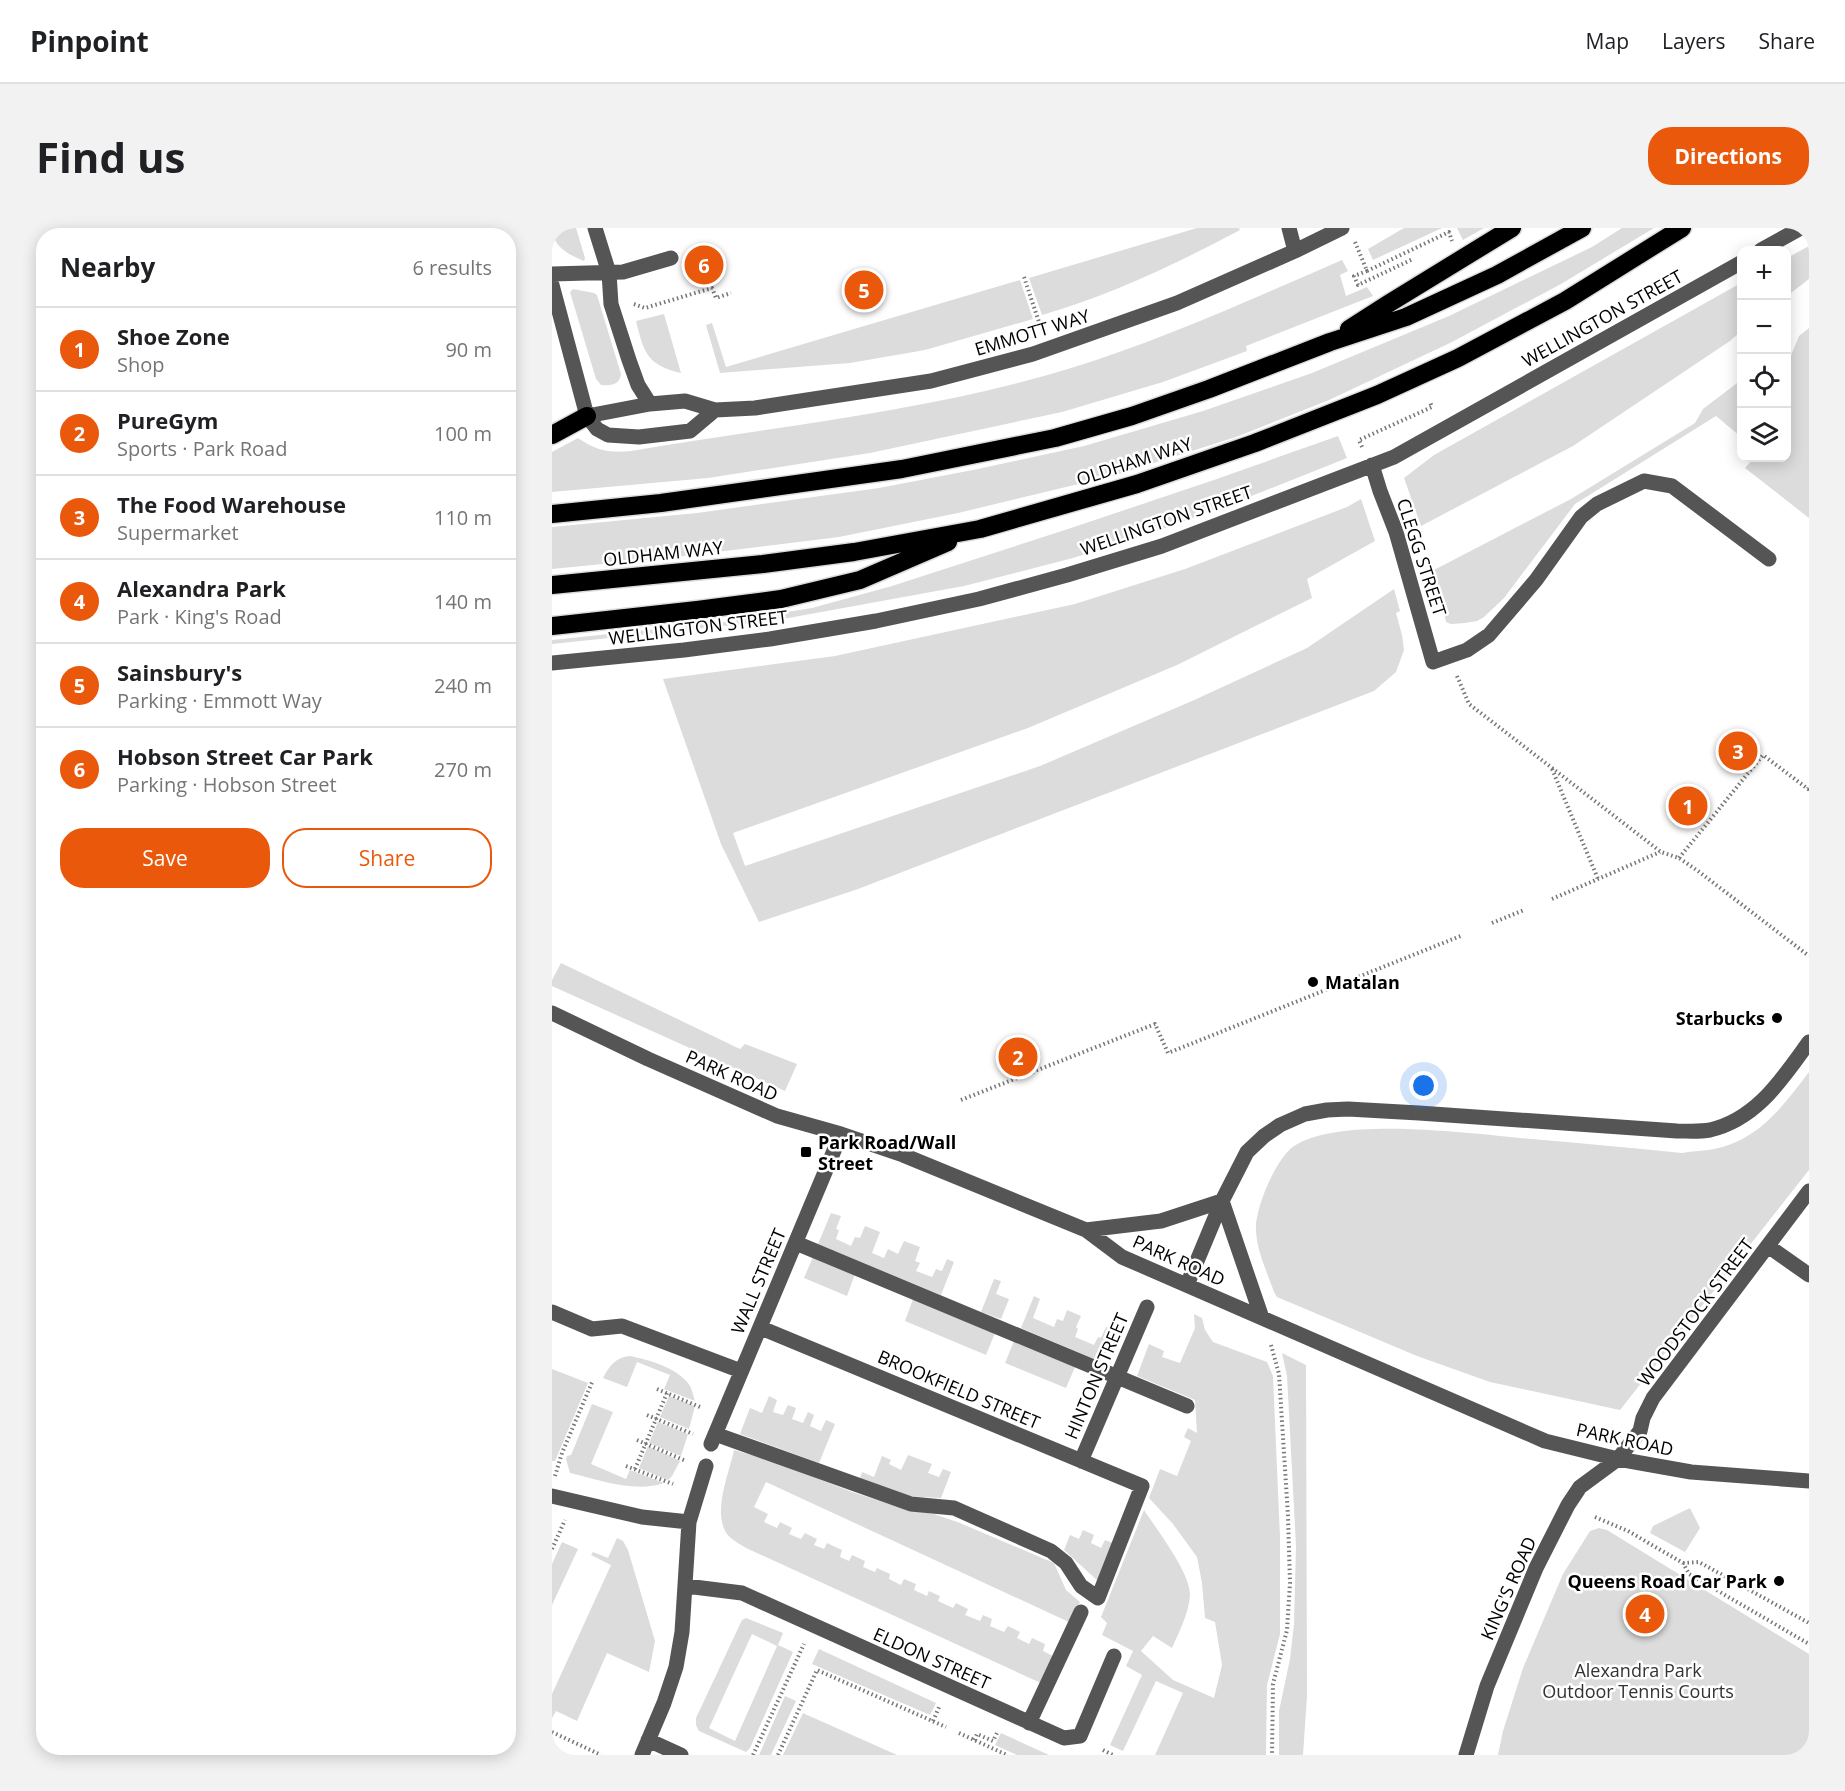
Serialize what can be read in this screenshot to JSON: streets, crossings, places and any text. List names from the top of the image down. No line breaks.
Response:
{"streets":{"highway":["OLDHAM WAY"],"street":["WELLINGTON STREET","EMMOTT WAY","CLEGG STREET","PARK ROAD","WALL STREET","WOODSTOCK STREET","HINTON STREET","BROOKFIELD STREET","KING'S ROAD","ELDON STREET"]},"crossings":[["WELLINGTON STREET","CLEGG STREET"],["PARK ROAD","WALL STREET"],["PARK ROAD","WOODSTOCK STREET"],["PARK ROAD","KING'S ROAD"],["WALL STREET","BROOKFIELD STREET"],["WOODSTOCK STREET","KING'S ROAD"],["HINTON STREET","BROOKFIELD STREET"]],"parks":["Alexandra Park Outdoor Tennis Courts"],"places":{"other":["Matalan","Starbucks","Queens Road Car Park"],"transit":["Park Road/Wall Street"]},"page":{"header":"Pinpoint","nav":["Map","Layers","Share"],"buttons":["Directions",["Save","Share"]],"title":"Find us","heading":["Nearby","6 results"],"pins":["6","5","3","1","2","4"],"map_buttons":["+","−"],"list":[{"mark":"1","name":"Shoe Zone","note":"Shop","value":"90 m"},{"mark":"2","name":"PureGym","note":"Sports · Park Road","value":"100 m"},{"mark":"3","name":"The Food Warehouse","note":"Supermarket","value":"110 m"},{"mark":"4","name":"Alexandra Park","note":"Park · King's Road","value":"140 m"},{"mark":"5","name":"Sainsbury's","note":"Parking · Emmott Way","value":"240 m"},{"mark":"6","name":"Hobson Street Car Park","note":"Parking · Hobson Street","value":"270 m"}]}}
